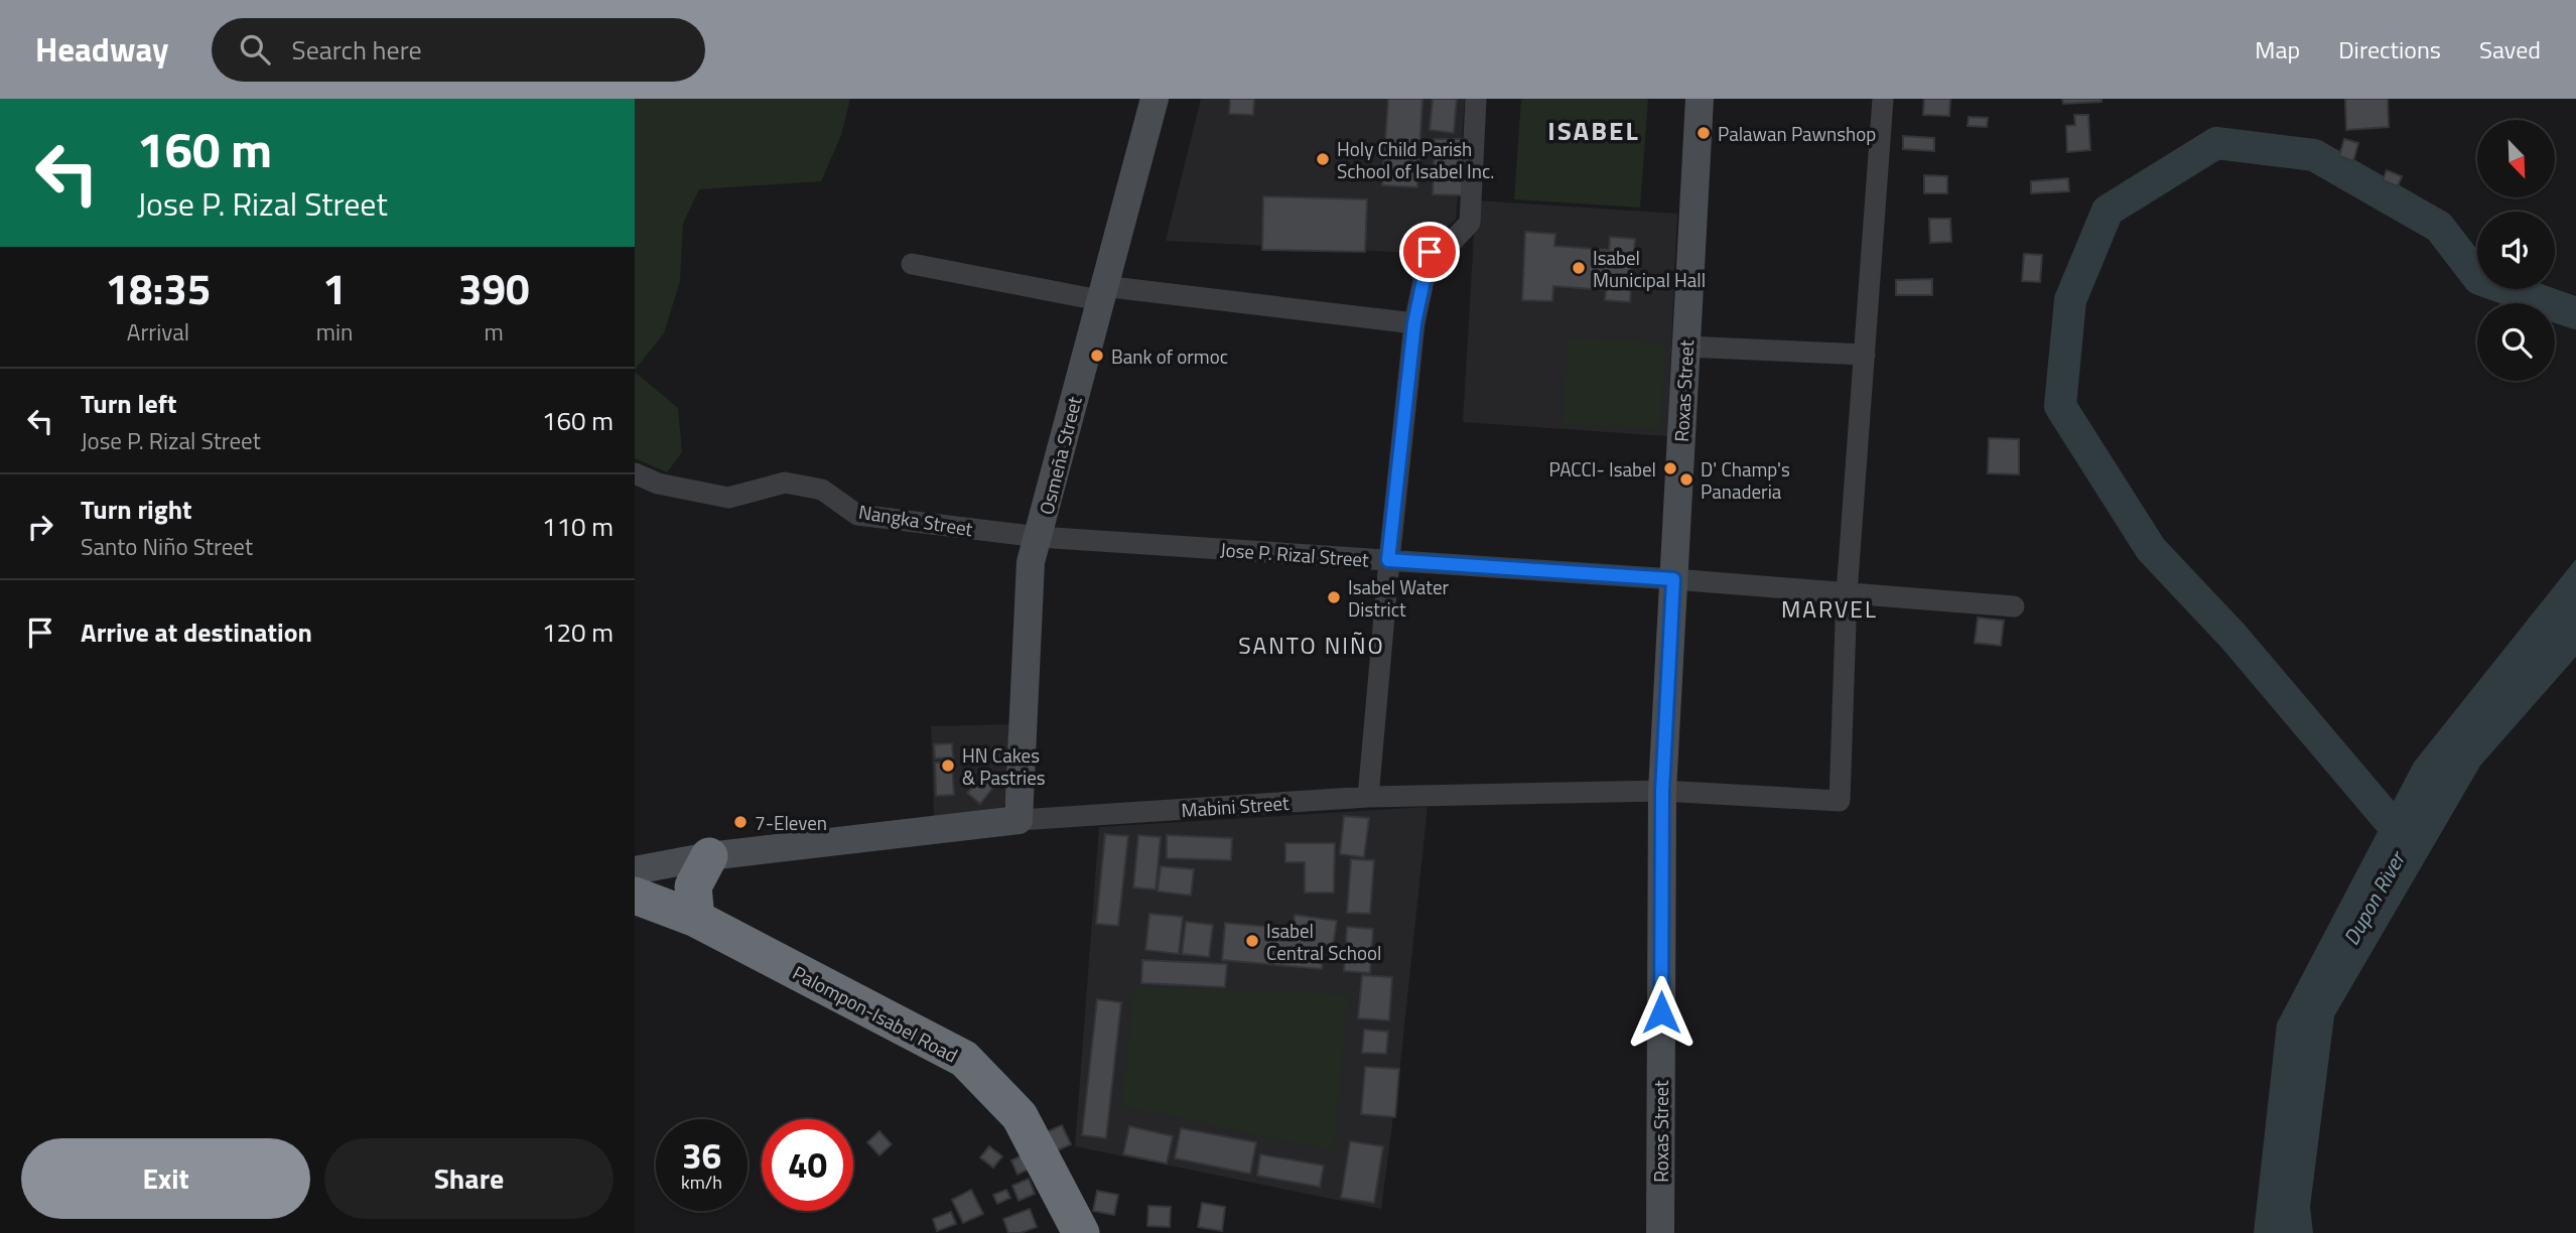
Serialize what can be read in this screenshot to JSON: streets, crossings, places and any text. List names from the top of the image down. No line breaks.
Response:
{"streets":{"highway":["Palompon-Isabel Road"],"street":["Roxas Street","Osmeña Street","Nangka Street","Jose P. Rizal Street","Mabini Street"]},"crossings":[["Roxas Street","Jose P. Rizal Street"],["Roxas Street","Mabini Street"],["Osmeña Street","Nangka Street"],["Osmeña Street","Jose P. Rizal Street"],["Osmeña Street","Mabini Street"],["Nangka Street","Jose P. Rizal Street"],["Jose P. Rizal Street","Mabini Street"]],"districts":["ISABEL","MARVEL","SANTO NIÑO"],"water":["Dupon River"],"places":["Palawan Pawnshop","Holy Child Parish School of Isabel Inc.","Isabel Municipal Hall","Bank of ormoc","PACCI- Isabel","D' Champ's Panaderia","Isabel Water District","HN Cakes & Pastries","7-Eleven","Isabel Central School"],"north":"bottom right","page":{"header":"Headway","search":"Search here","nav":["Map","Directions","Saved"],"turn":["160 m","Jose P. Rizal Street"],"eta":["18:35","Arrival","1","min","390","m"],"list":[{"name":"Turn left","note":"Jose P. Rizal Street","value":"160 m"},{"name":"Turn right","note":"Santo Niño Street","value":"110 m"},{"name":"Arrive at destination","value":"120 m"}],"speed":"36 km/h","limit":"40","buttons":["Exit","Share"]}}
